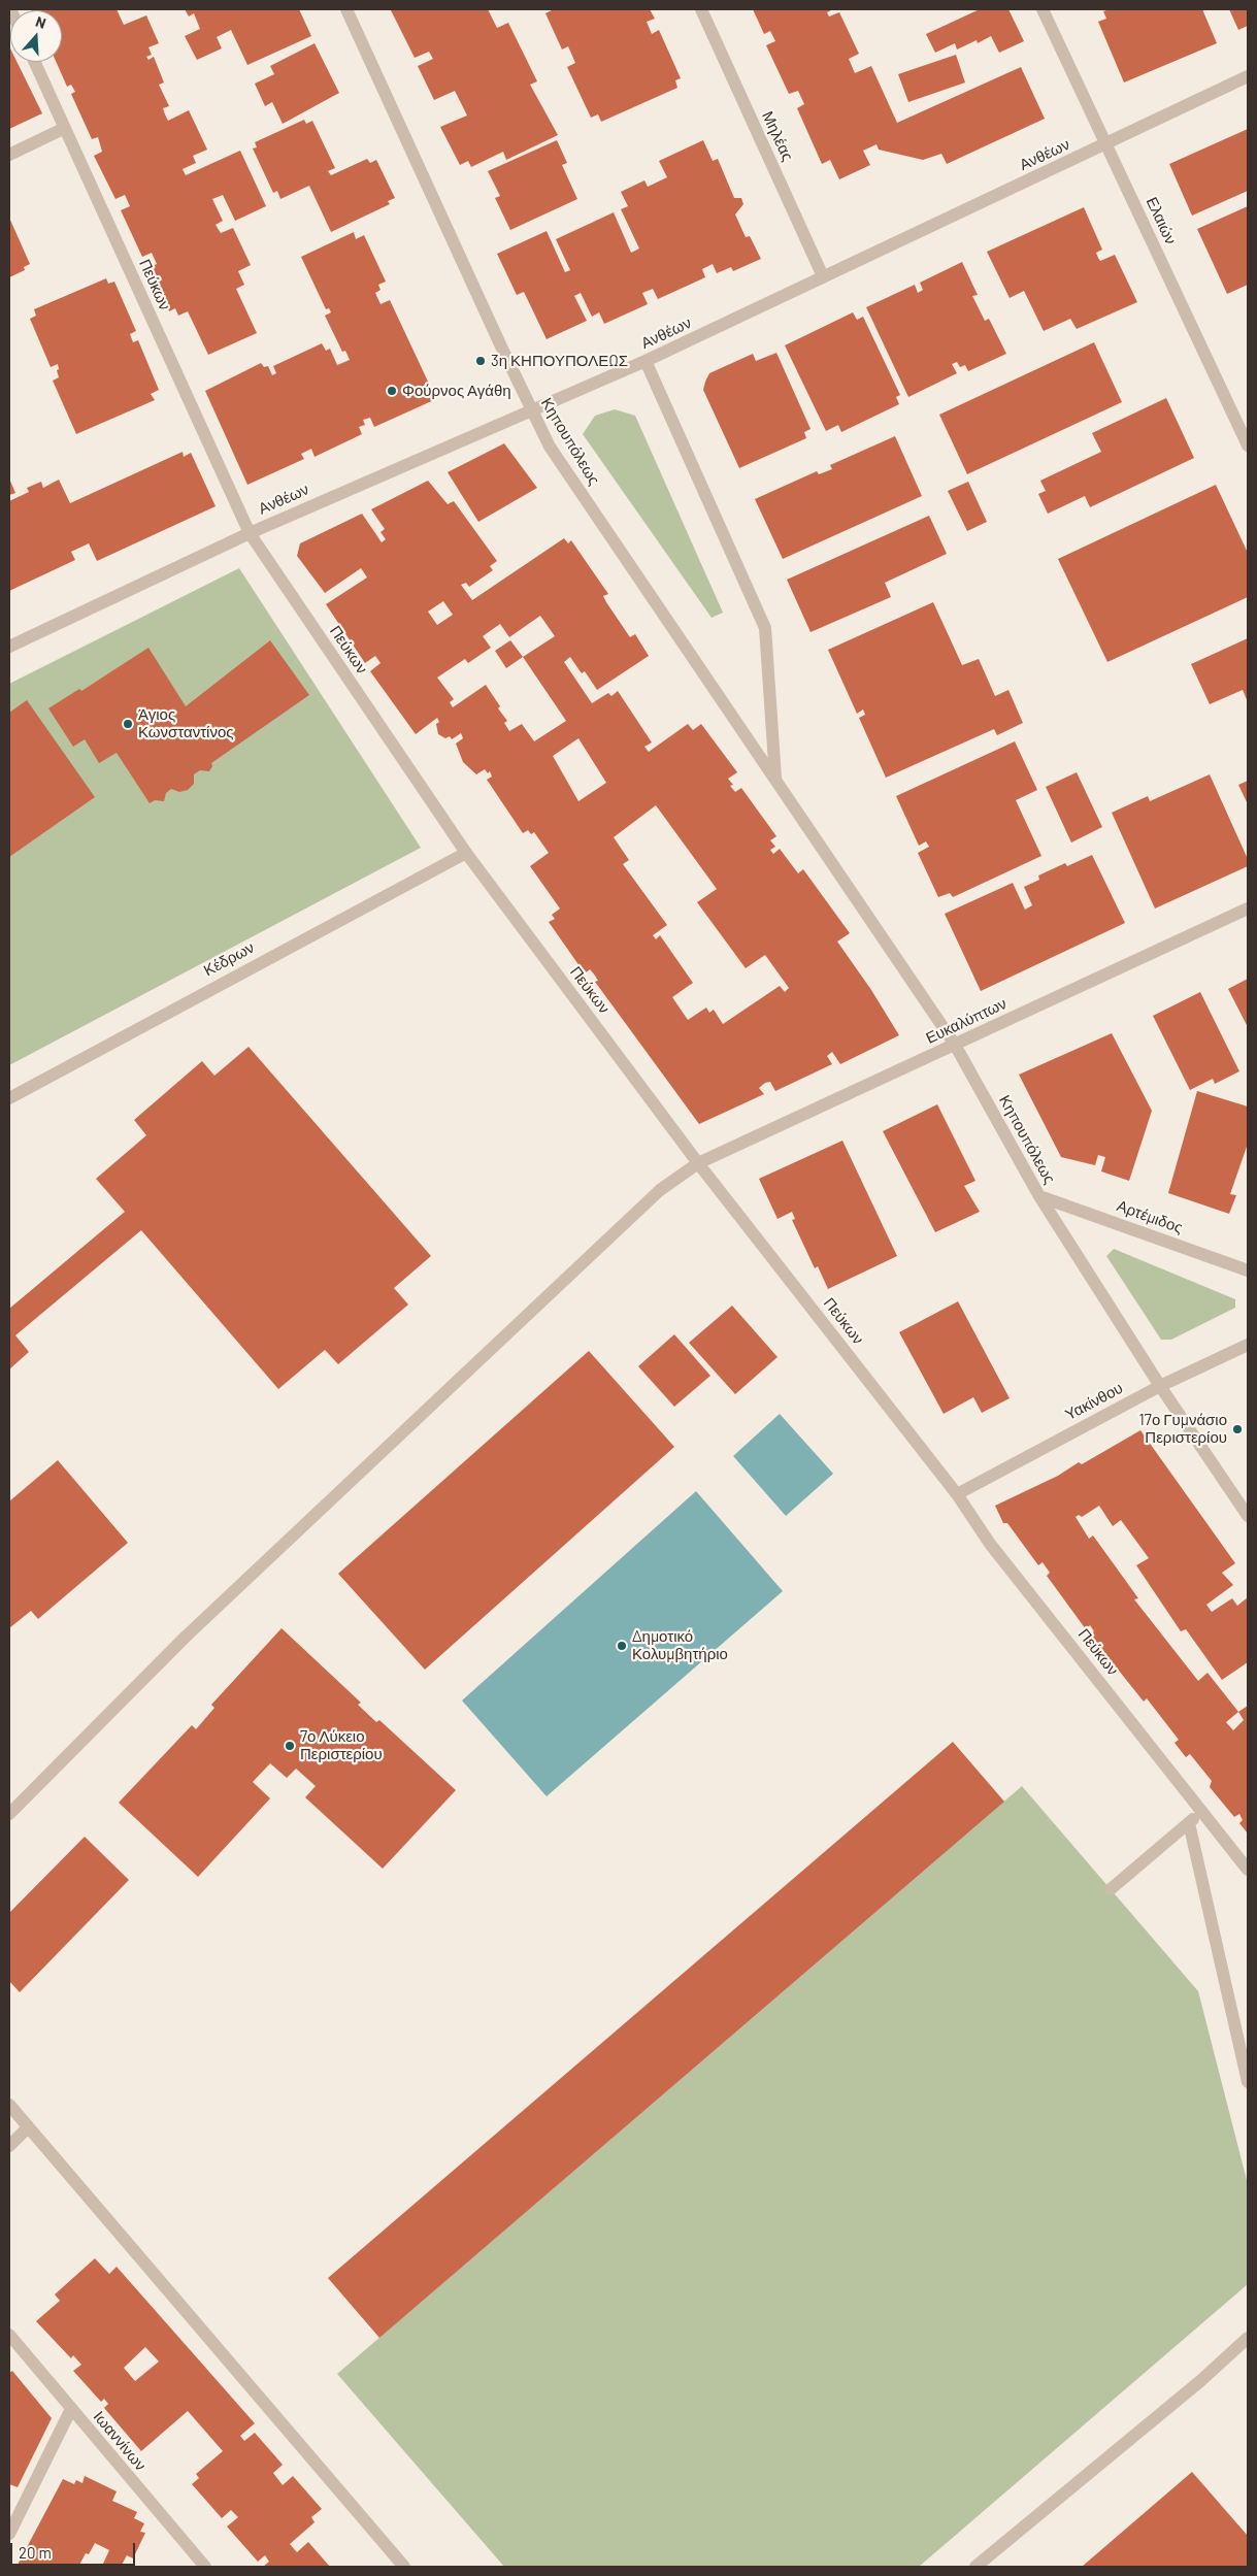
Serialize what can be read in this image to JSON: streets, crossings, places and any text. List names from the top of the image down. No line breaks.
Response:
{"streets":{"street":["Μηλέας","Ανθέων","Ελαιών","Πεύκων","Κηπουπόλεως","Κέδρων","Ευκαλύπτων","Αρτέμιδος","Υακίνθου","Ιωαννίνων"]},"crossings":[["Μηλέας","Ανθέων"],["Ανθέων","Ελαιών"],["Ανθέων","Πεύκων"],["Ανθέων","Κηπουπόλεως"],["Πεύκων","Κέδρων"],["Πεύκων","Ευκαλύπτων"],["Πεύκων","Υακίνθου"],["Κηπουπόλεως","Ευκαλύπτων"],["Κηπουπόλεως","Αρτέμιδος"],["Κηπουπόλεως","Υακίνθου"]],"places":["3η ΚΗΠΟΥΠΟΛΕΩΣ","Φούρνος Αγάθη","Άγιος Κωνσταντίνος","17ο Γυμνάσιο Περιστερίου","Δημοτικό Κολυμβητήριο","7ο Λύκειο Περιστερίου"],"scale_bar":"20 m","north":"top"}
